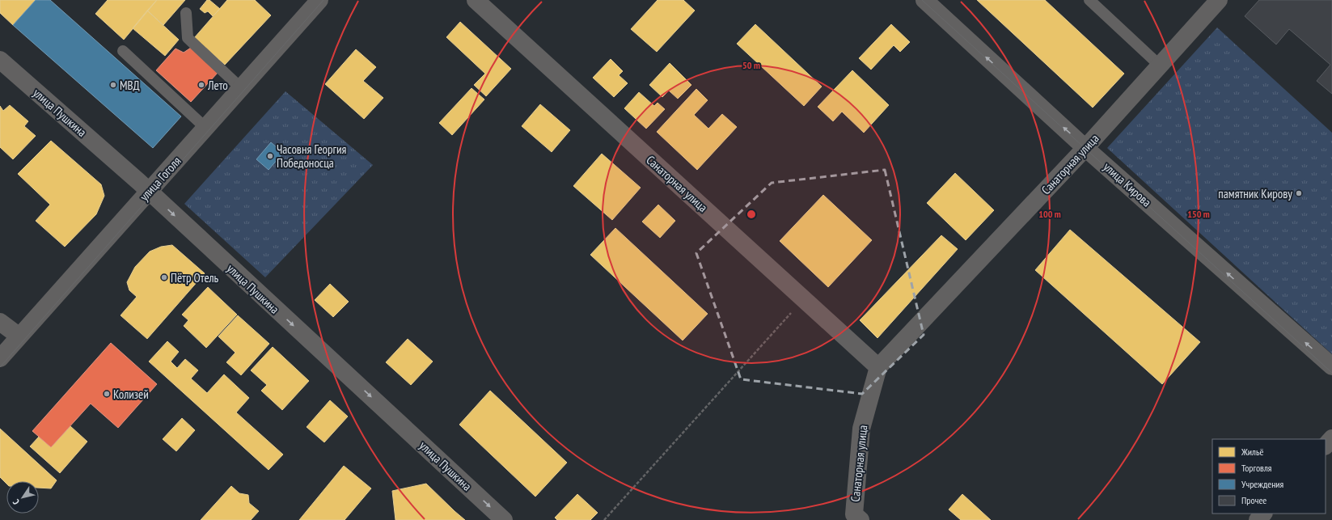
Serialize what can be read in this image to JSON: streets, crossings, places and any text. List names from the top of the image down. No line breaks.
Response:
{"streets":{"street":["улица Пушкина","Санаторная улица","улица Гоголя","улица Кирова"]},"crossings":[["улица Пушкина","улица Гоголя"],["Санаторная улица","улица Кирова"]],"one_way":["улица Пушкина","улица Кирова"],"places":["МВД","Лето","Часовня Георгия Победоносца","памятник Кирову","Пётр Отель","Колизей"],"legend":["Жильё","Торговля","Учреждения","Прочее"],"north":"bottom left","rings":["50 m","100 m","150 m"]}
